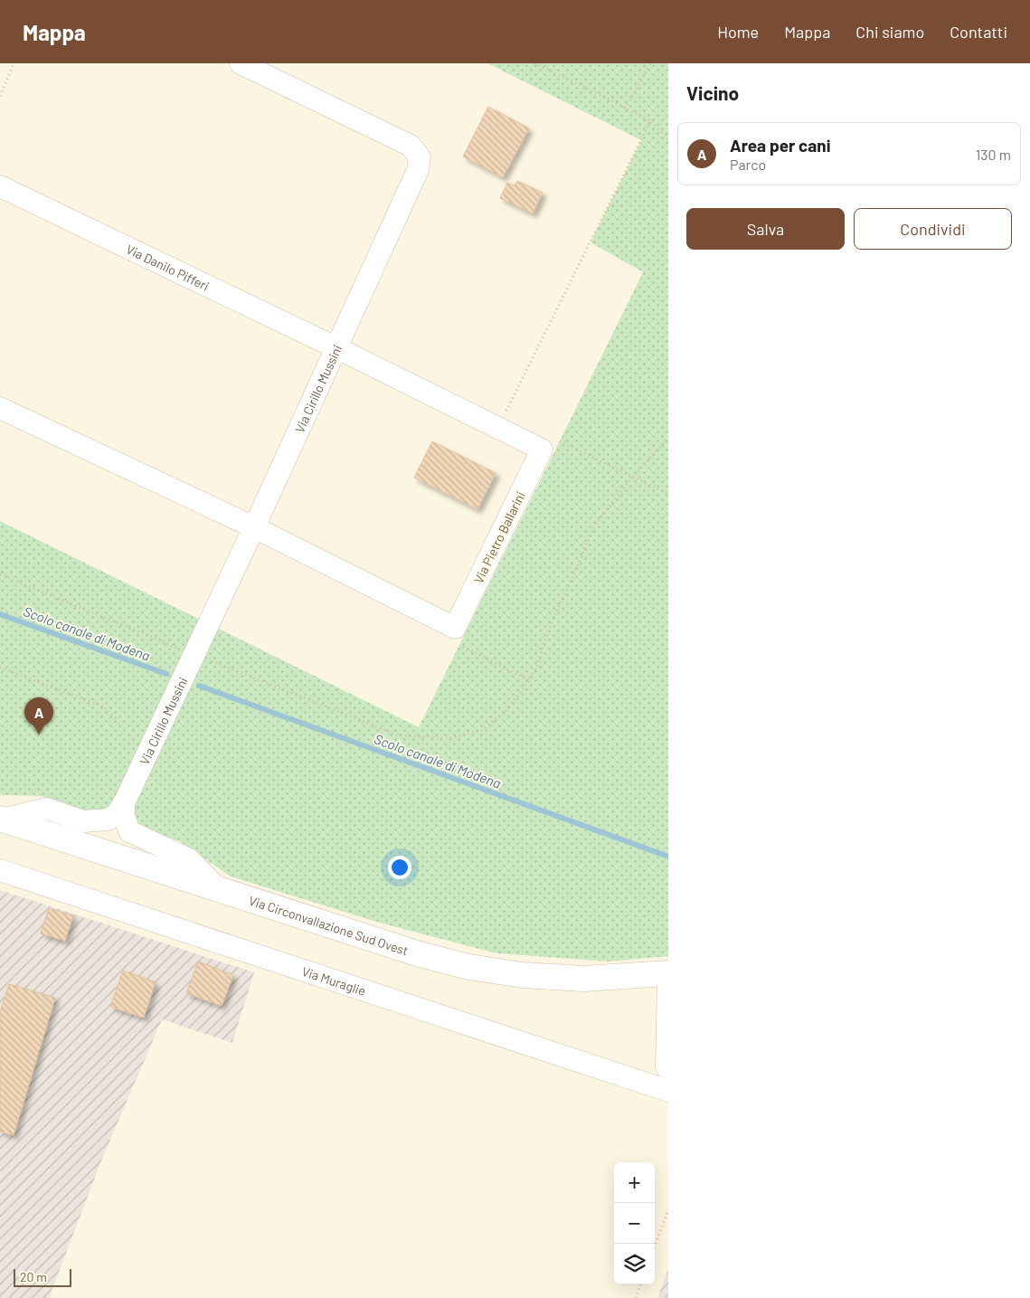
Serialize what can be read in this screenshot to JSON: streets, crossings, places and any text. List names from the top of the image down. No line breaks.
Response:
{"streets":{"main road":["Via Circonvallazione Sud Ovest"],"street":["Via Danilo Pifferi","Via Cirillo Mussini","Via Pietro Ballarini","Via Muraglie"]},"crossings":[["Via Danilo Pifferi","Via Cirillo Mussini"],["Via Danilo Pifferi","Via Pietro Ballarini"],["Via Cirillo Mussini","Via Pietro Ballarini"]],"water":["Scolo canale di Modena"],"scale_bar":"20 m","page":{"header":"Mappa","nav":["Home","Mappa","Chi siamo","Contatti"],"heading":"Vicino","list":[{"mark":"A","name":"Area per cani","note":"Parco","value":"130 m"}],"buttons":["Salva","Condividi"],"pins":"A","map_buttons":["+","−"],"scale":"20 m"}}
